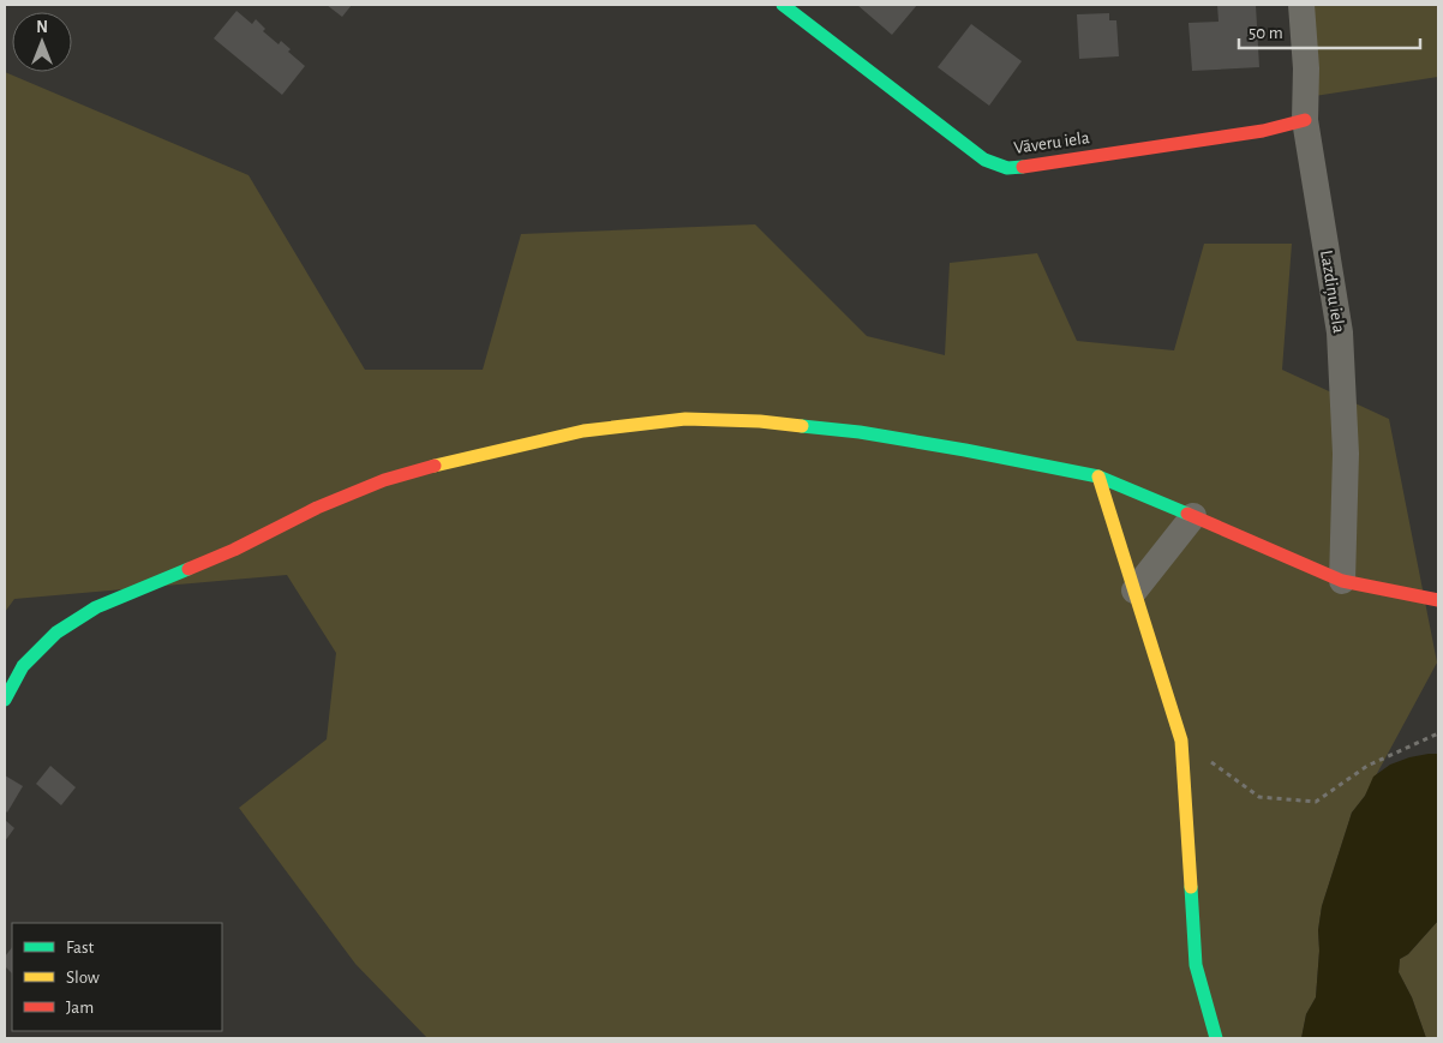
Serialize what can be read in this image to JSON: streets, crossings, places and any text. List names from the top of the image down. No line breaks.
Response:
{"streets":{"street":["Vāveru iela","Lazdiņu iela"]},"crossings":[["Vāveru iela","Lazdiņu iela"]],"legend":["Fast","Slow","Jam"],"scale_bar":"50 m","north":"top"}
